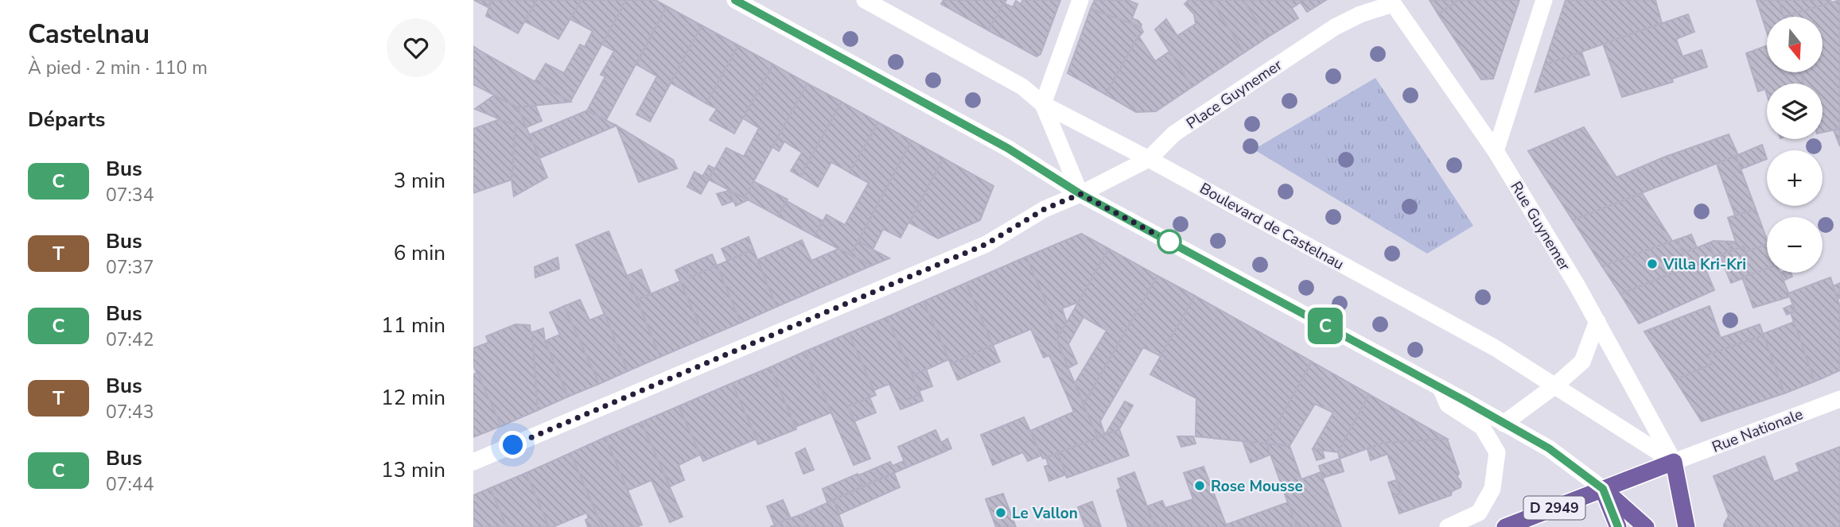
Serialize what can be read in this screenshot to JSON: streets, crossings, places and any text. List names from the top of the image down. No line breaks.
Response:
{"streets":{"main road":["D 2949"],"street":["Place Guynemer","Boulevard de Castelnau","Rue Guynemer","Rue Nationale"]},"crossings":[["Place Guynemer","Boulevard de Castelnau"],["Place Guynemer","Rue Guynemer"],["Boulevard de Castelnau","Rue Guynemer"],["Boulevard de Castelnau","Rue Nationale"],["Boulevard de Castelnau","D 2949"],["Rue Guynemer","Rue Nationale"],["Rue Guynemer","D 2949"],["Rue Nationale","D 2949"]],"places":["Villa Kri-Kri","Rose Mousse","Le Vallon"],"lines":["bus line C"],"north":"bottom","page":{"heading":[["Castelnau","À pied · 2 min · 110 m"],"Départs"],"on_map":"C","map_buttons":["+","−"],"list":[{"mark":"C","name":"Bus","note":"07:34","value":"3 min"},{"mark":"T","name":"Bus","note":"07:37","value":"6 min"},{"mark":"C","name":"Bus","note":"07:42","value":"11 min"},{"mark":"T","name":"Bus","note":"07:43","value":"12 min"},{"mark":"C","name":"Bus","note":"07:44","value":"13 min"}]}}
